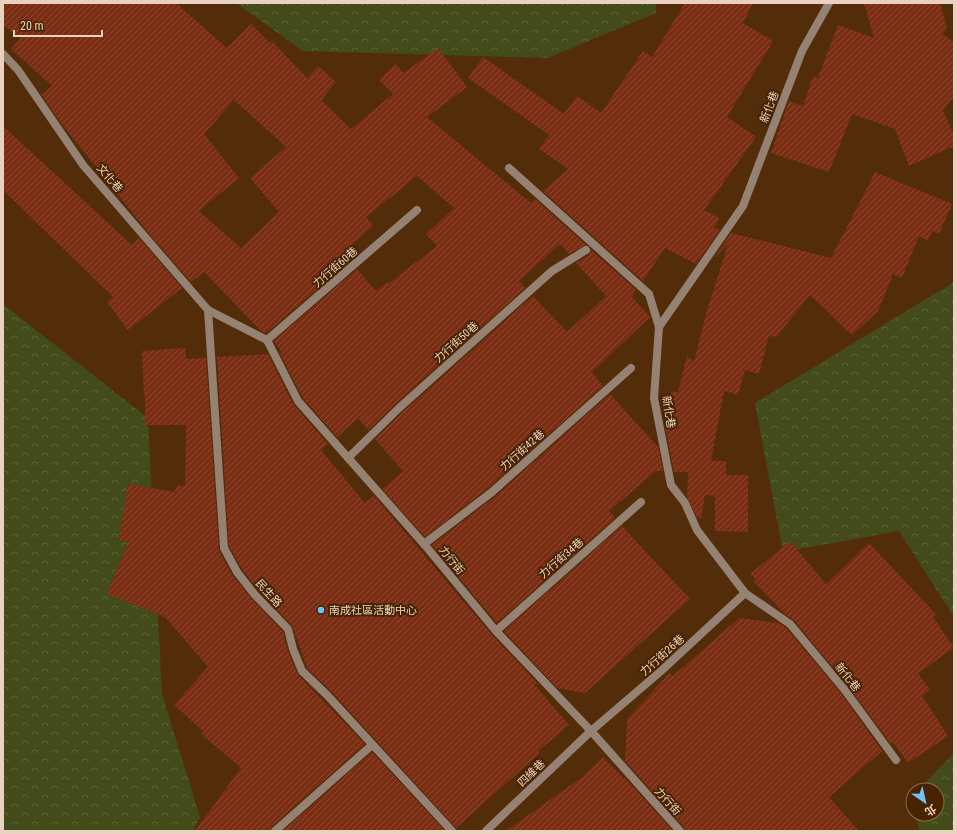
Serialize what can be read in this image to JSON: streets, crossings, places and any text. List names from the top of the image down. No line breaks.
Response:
{"streets":{"street":["新化巷","文化巷","力行街60巷","力行街50巷","力行街42巷","力行街34巷","力行街","民生路","力行街26巷","四維巷"]},"crossings":[["新化巷","力行街26巷"],["文化巷","民生路"],["力行街60巷","力行街"],["力行街50巷","力行街"],["力行街42巷","力行街"],["力行街34巷","力行街"],["力行街","力行街26巷"],["力行街","四維巷"],["力行街26巷","四維巷"]],"places":["南成社區活動中心"],"scale_bar":"20 m","north":"bottom right"}
